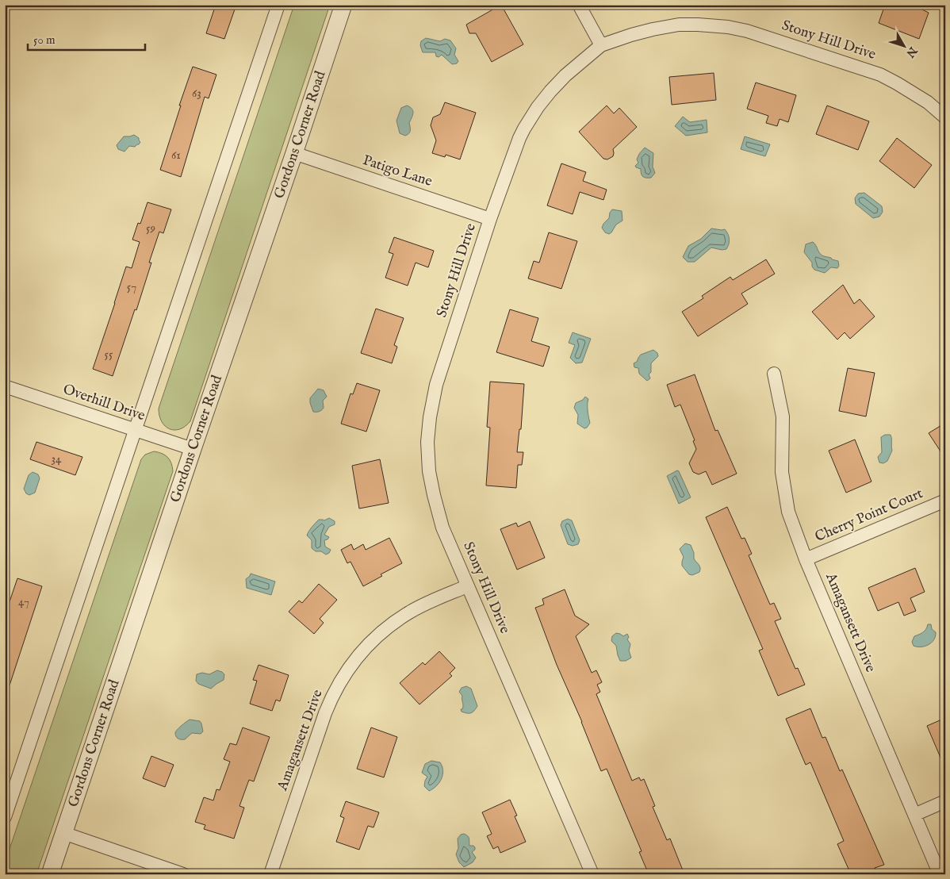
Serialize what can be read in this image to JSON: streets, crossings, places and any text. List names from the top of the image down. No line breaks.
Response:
{"streets":{"street":["Stony Hill Drive","Gordons Corner Road","Patigo Lane","Overhill Drive","Cherry Point Court","Amagansett Drive"]},"crossings":[["Stony Hill Drive","Patigo Lane"],["Stony Hill Drive","Amagansett Drive"],["Gordons Corner Road","Patigo Lane"],["Gordons Corner Road","Overhill Drive"],["Cherry Point Court","Amagansett Drive"]],"house_numbers":["63","61","59","57","55","34","47"],"scale_bar":"50 m","north":"bottom right"}
